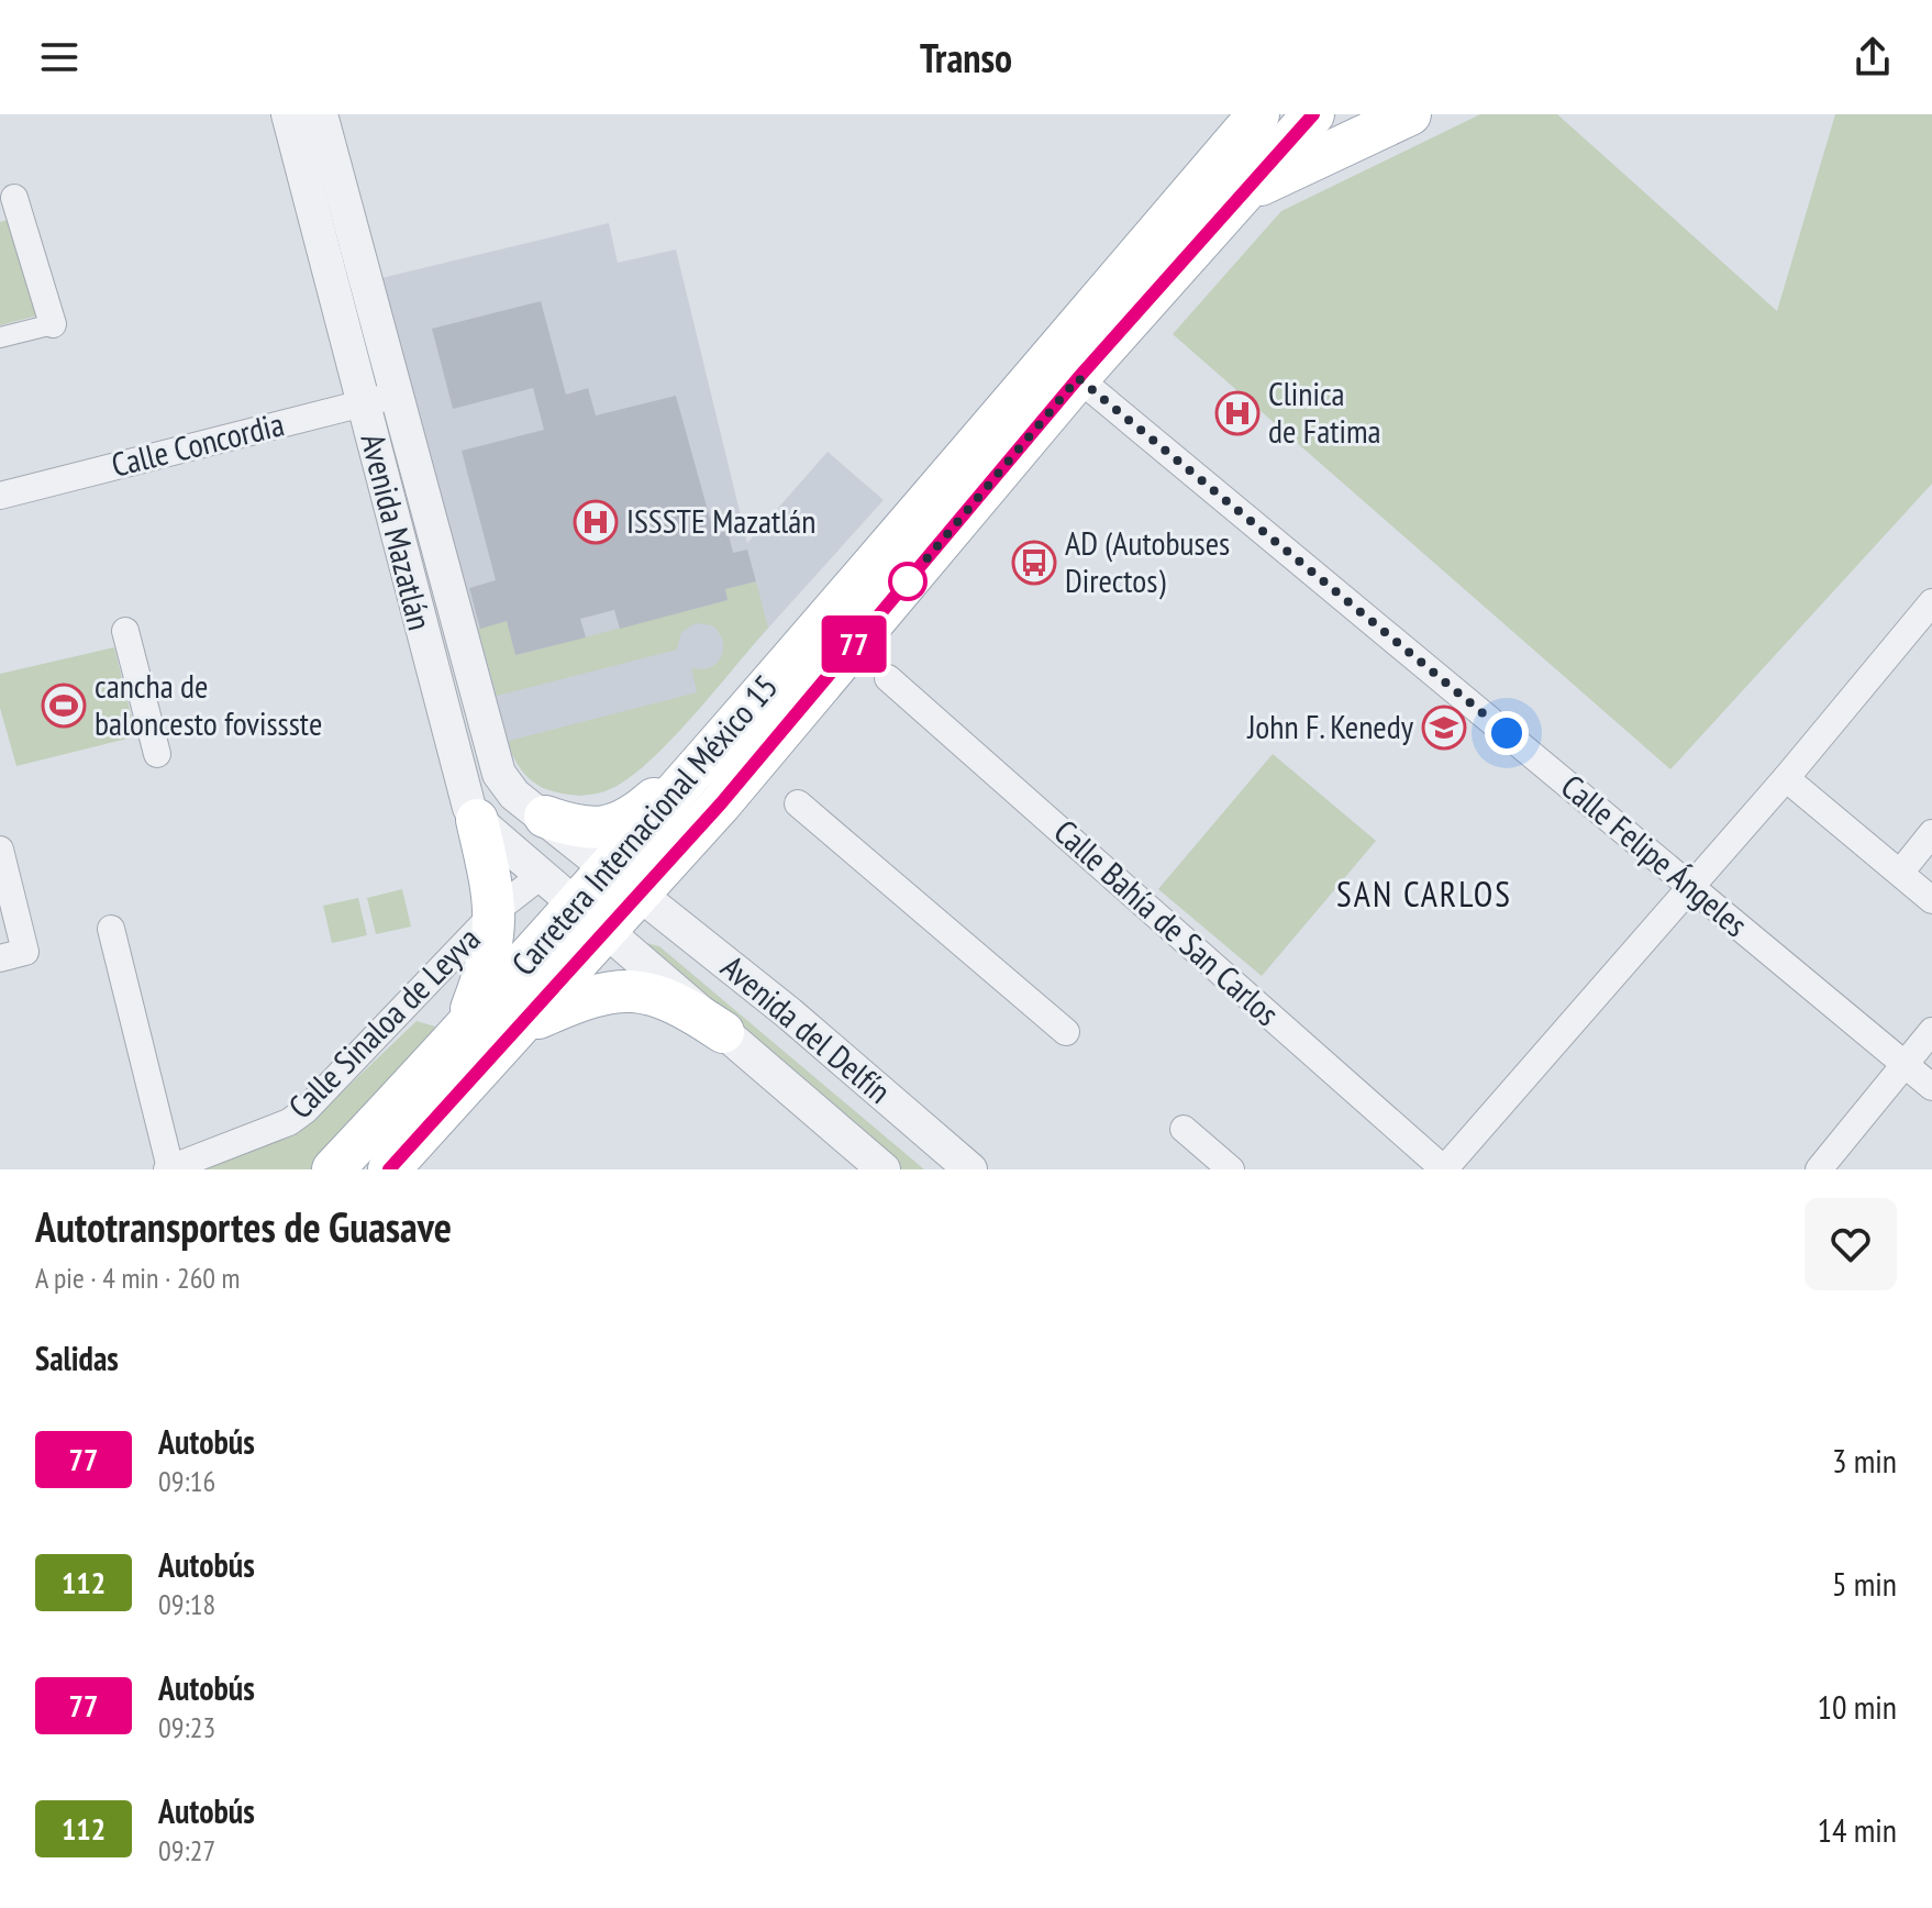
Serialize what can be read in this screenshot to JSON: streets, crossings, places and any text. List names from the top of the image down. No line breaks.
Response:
{"streets":{"main road":["Carretera Internacional México 15"],"street":["Calle Concordia","Avenida Mazatlán","Calle Felipe Ángeles","Calle Bahía de San Carlos","Calle Sinaloa de Leyva","Avenida del Delfín"]},"crossings":[["Calle Concordia","Avenida Mazatlán"],["Avenida Mazatlán","Carretera Internacional México 15"],["Avenida Mazatlán","Calle Sinaloa de Leyva"],["Avenida Mazatlán","Avenida del Delfín"],["Carretera Internacional México 15","Calle Felipe Ángeles"],["Carretera Internacional México 15","Avenida del Delfín"]],"districts":["SAN CARLOS"],"places":{"hospital":["Clinica de Fatima","ISSSTE Mazatlán"],"bus stop":["AD (Autobuses Directos)"],"sports":["cancha de baloncesto fovissste"],"school or university":["John F. Kenedy"]},"lines":["bus line 77"],"page":{"header":"Transo","on_map":"77","heading":[["Autotransportes de Guasave","A pie · 4 min · 260 m"],"Salidas"],"list":[{"mark":"77","name":"Autobús","note":"09:16","value":"3 min"},{"mark":"112","name":"Autobús","note":"09:18","value":"5 min"},{"mark":"77","name":"Autobús","note":"09:23","value":"10 min"},{"mark":"112","name":"Autobús","note":"09:27","value":"14 min"}]}}
